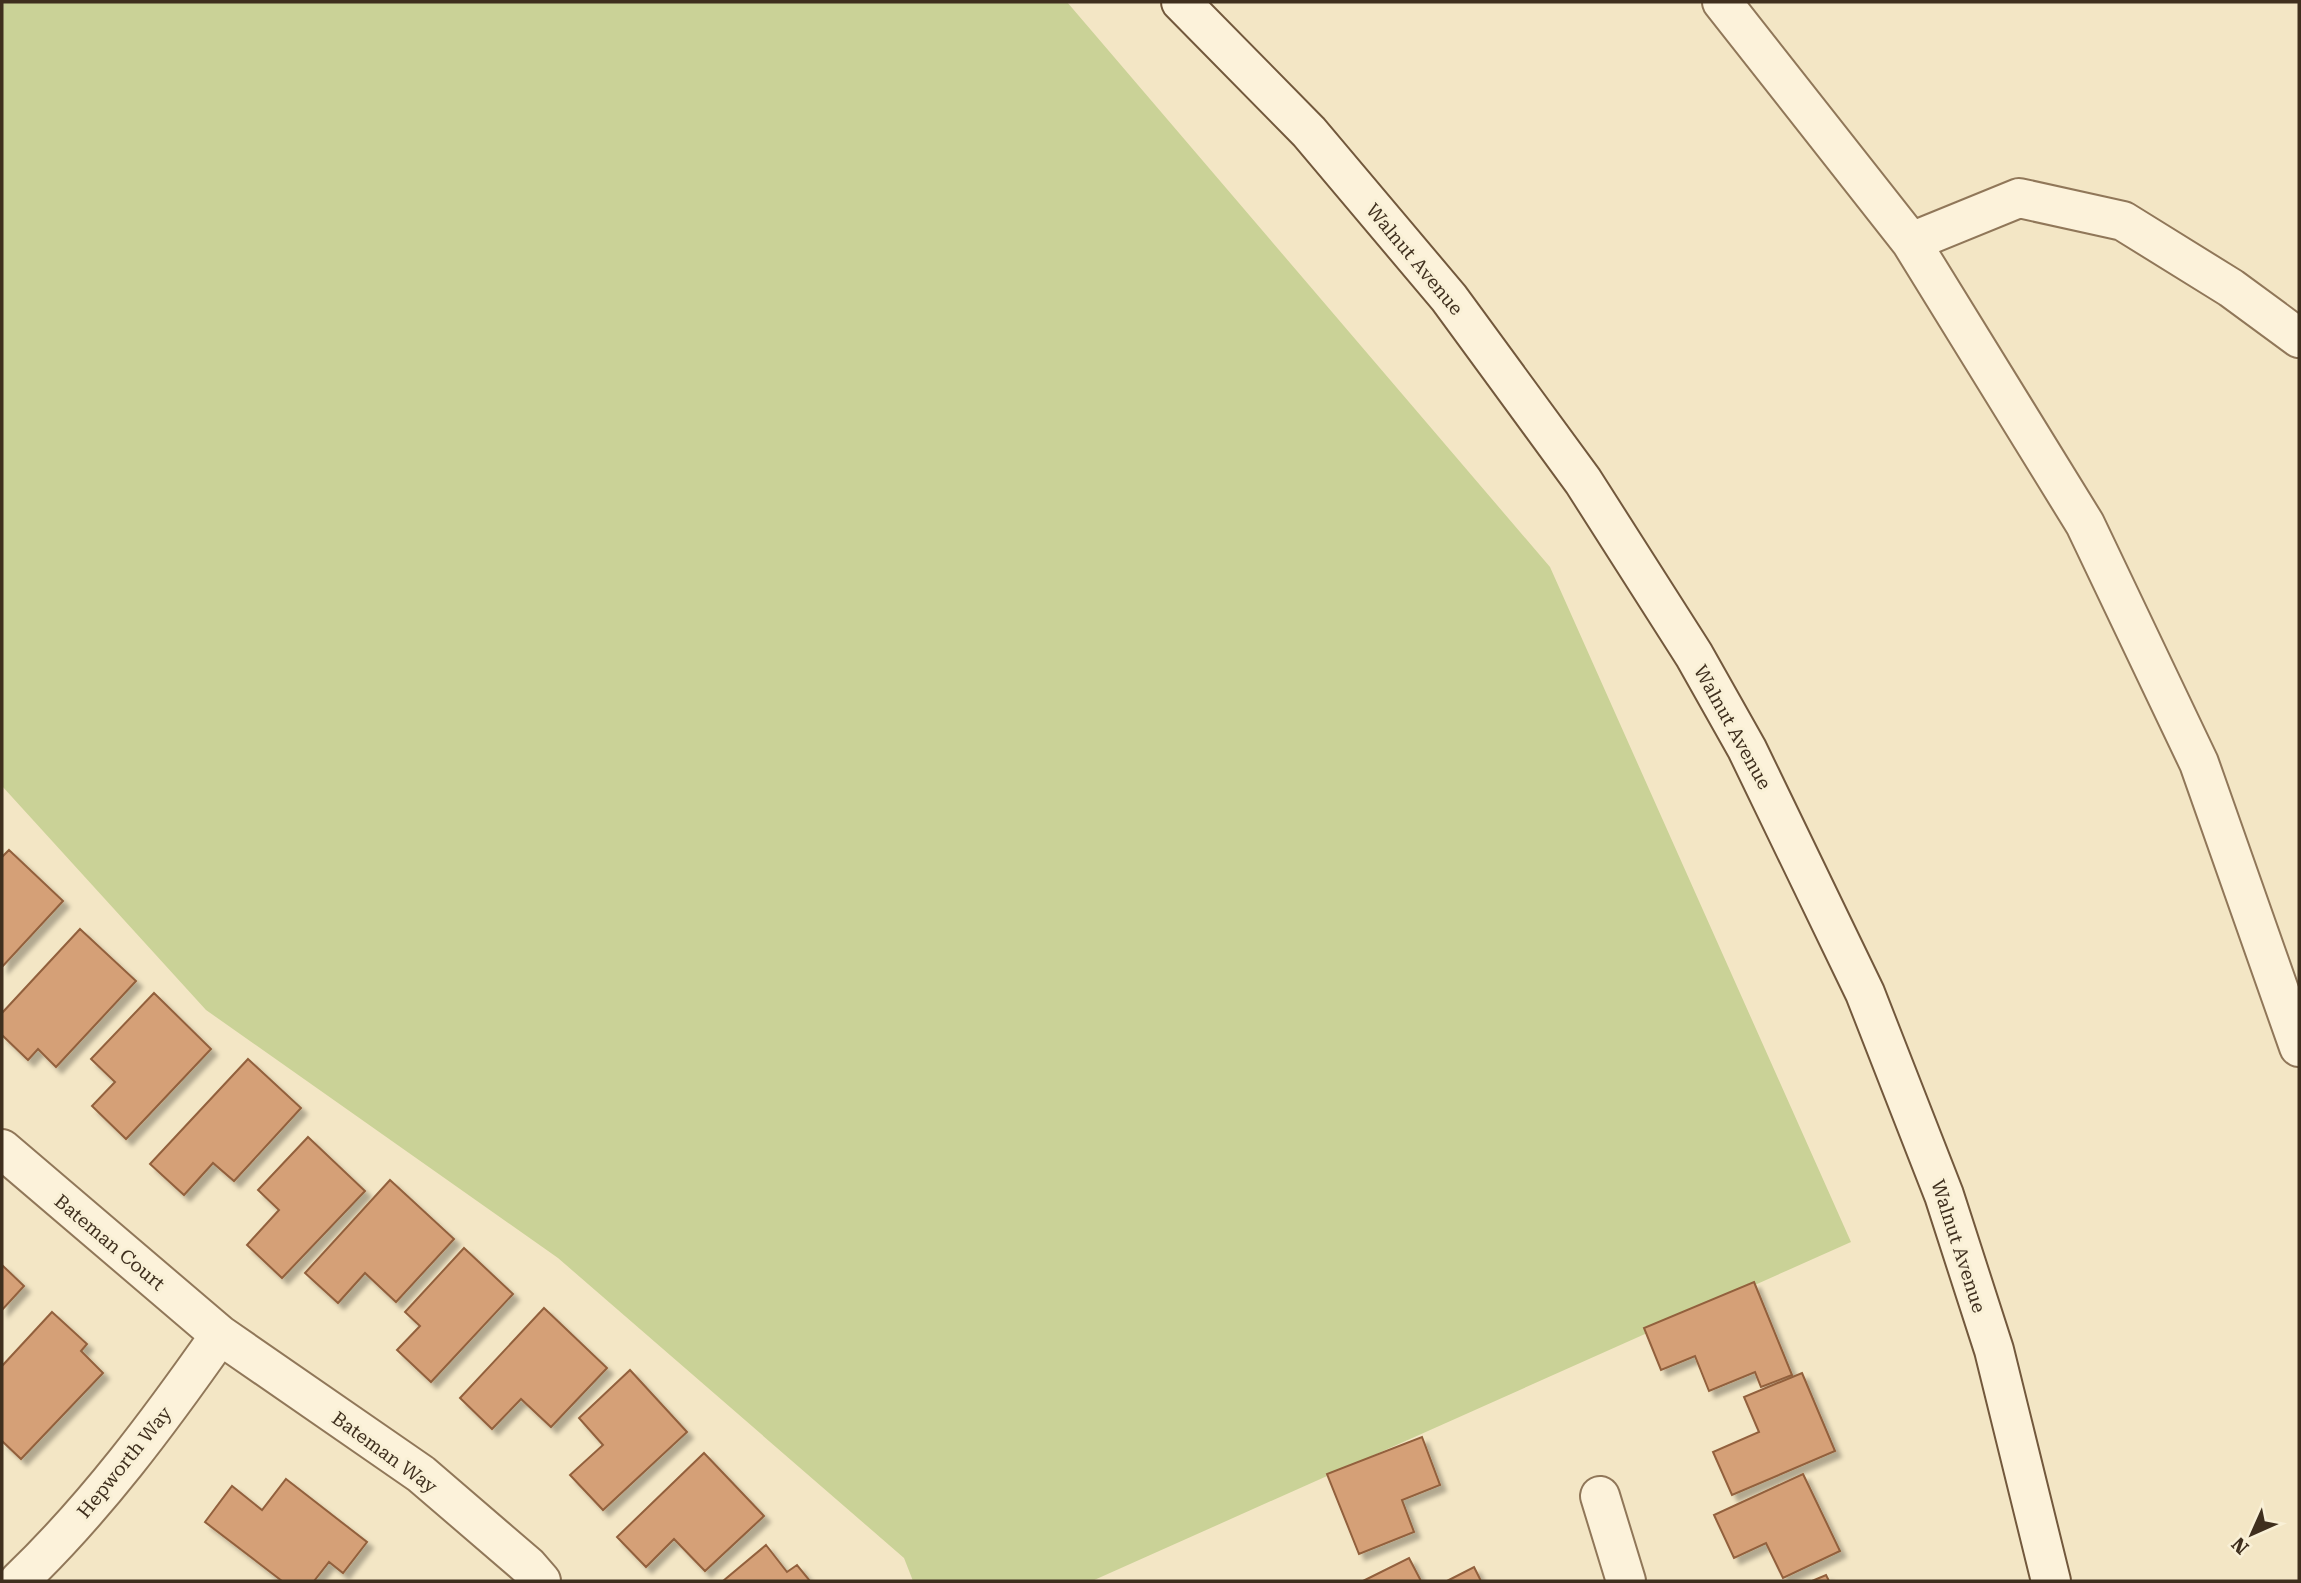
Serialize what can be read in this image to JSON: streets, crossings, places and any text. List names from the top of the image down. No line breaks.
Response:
{"streets":{"street":["Walnut Avenue","Bateman Court","Bateman Way","Hepworth Way"]},"crossings":[["Bateman Court","Bateman Way"],["Bateman Court","Hepworth Way"],["Bateman Way","Hepworth Way"]],"north":"bottom left"}
